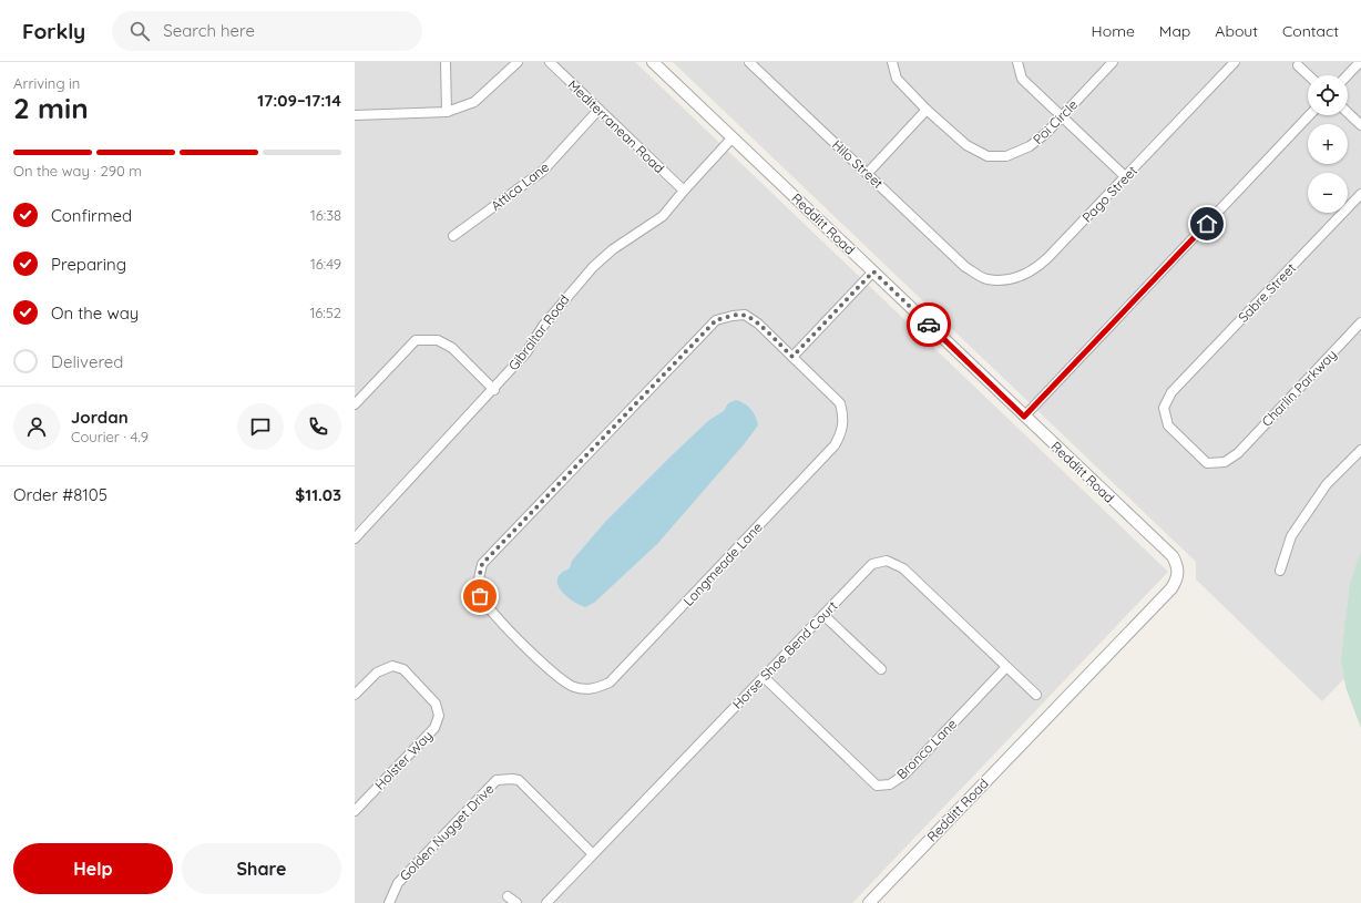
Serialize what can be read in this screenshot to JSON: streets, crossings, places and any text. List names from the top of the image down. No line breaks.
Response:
{"streets":{"street":["Poi Circle","Mediterranean Road","Hilo Street","Attica Lane","Pago Street","Redditt Road","Sabre Street","Gibraltar Road","Charlin Parkway","Longmeade Lane","Horse Shoe Bend Court","Bronco Lane","Holster Way","Golden Nugget Drive"]},"crossings":[["Mediterranean Road","Attica Lane"],["Mediterranean Road","Gibraltar Road"],["Hilo Street","Pago Street"],["Redditt Road","Gibraltar Road"],["Sabre Street","Charlin Parkway"],["Horse Shoe Bend Court","Bronco Lane"],["Horse Shoe Bend Court","Golden Nugget Drive"]],"page":{"header":"Forkly","search":"Search here","nav":["Home","Map","About","Contact"],"heading":["2 min","Arriving in","17:09–17:14"],"panel":["Jordan","Courier · 4.9","Order #8105","$11.03"],"map_buttons":["+","−"],"bar":"On the way · 290 m","list":[["Confirmed","16:38"],["Preparing","16:49"],["On the way","16:52"],"Delivered"],"buttons":["Help","Share"]}}
